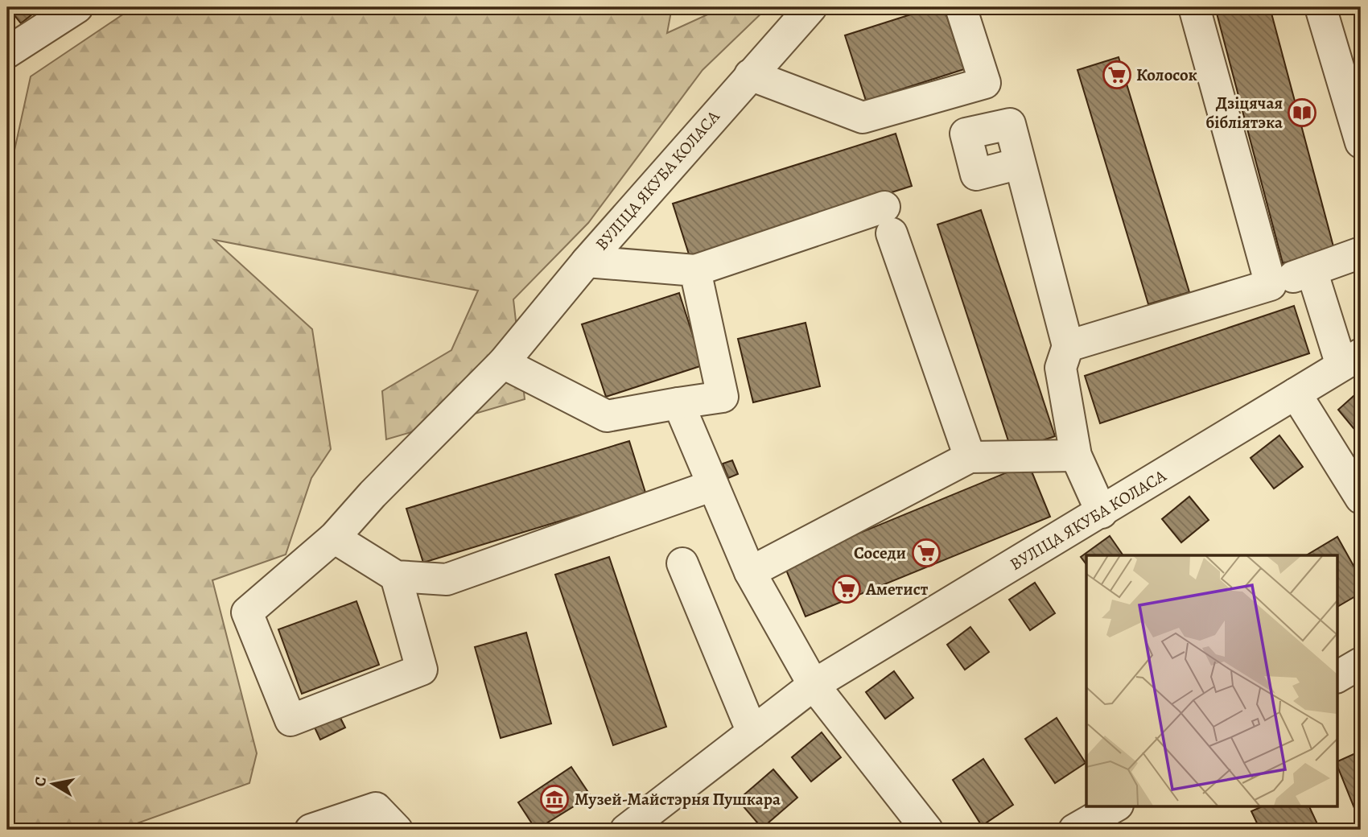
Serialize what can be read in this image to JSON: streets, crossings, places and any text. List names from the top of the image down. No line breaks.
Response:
{"streets":{"street":["ВУЛІЦА ЯКУБА КОЛАСА"]},"places":{"supermarket":["Колосок","Соседи","Аметист"],"library":["Дзіцячая бібліятэка"],"museum":["Музей-Майстэрня Пушкара"]},"north":"left"}
